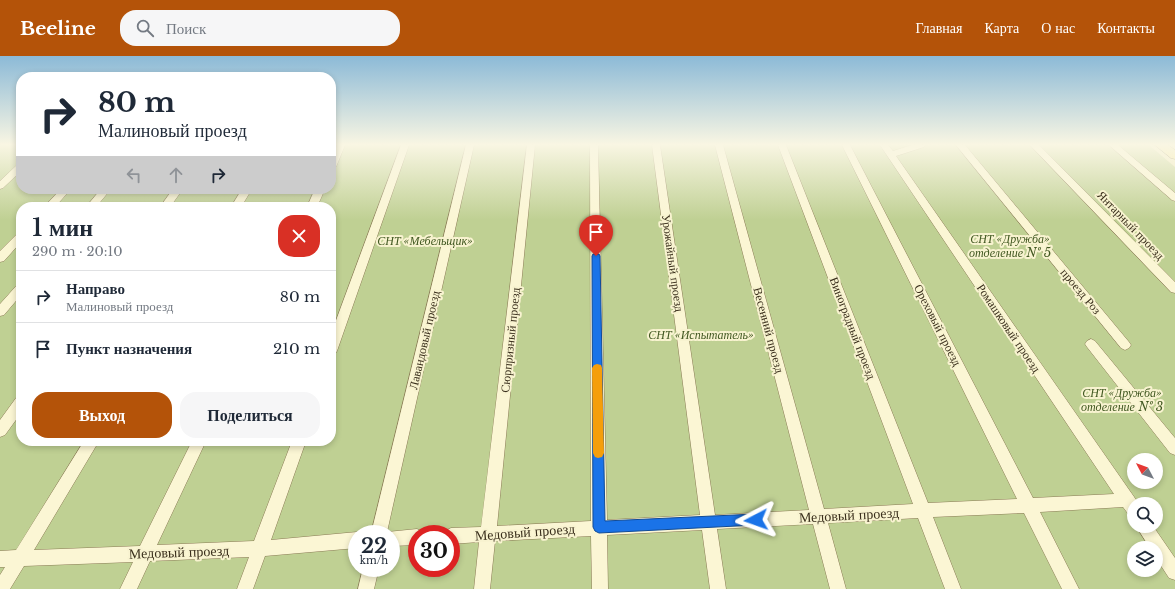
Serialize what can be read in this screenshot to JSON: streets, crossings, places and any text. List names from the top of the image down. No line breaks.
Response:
{"streets":{"street":["Янтарный проезд","Урожайный проезд","проезд Роз","Ореховый проезд","Виноградный проезд","Ромашковый проезд","Весенний проезд","Лавандовый проезд","Сюрпризный проезд","Медовый проезд"]},"crossings":[["Урожайный проезд","Медовый проезд"],["Ореховый проезд","Медовый проезд"],["Виноградный проезд","Медовый проезд"],["Весенний проезд","Медовый проезд"],["Сюрпризный проезд","Медовый проезд"]],"parks":["СНТ «Дружба» отделение № 5","СНТ «Мебельщик»","СНТ «Испытатель»","СНТ «Дружба» отделение № 3"],"north":"top left","page":{"header":"Beeline","search":"Поиск","nav":["Главная","Карта","О нас","Контакты"],"turn":["80 m","Малиновый проезд"],"heading":["1 мин","290 m · 20:10"],"list":[{"name":"Направо","note":"Малиновый проезд","value":"80 m"},{"name":"Пункт назначения","value":"210 m"}],"buttons":["Выход","Поделиться"],"speed":"22 km/h","limit":"30"}}
